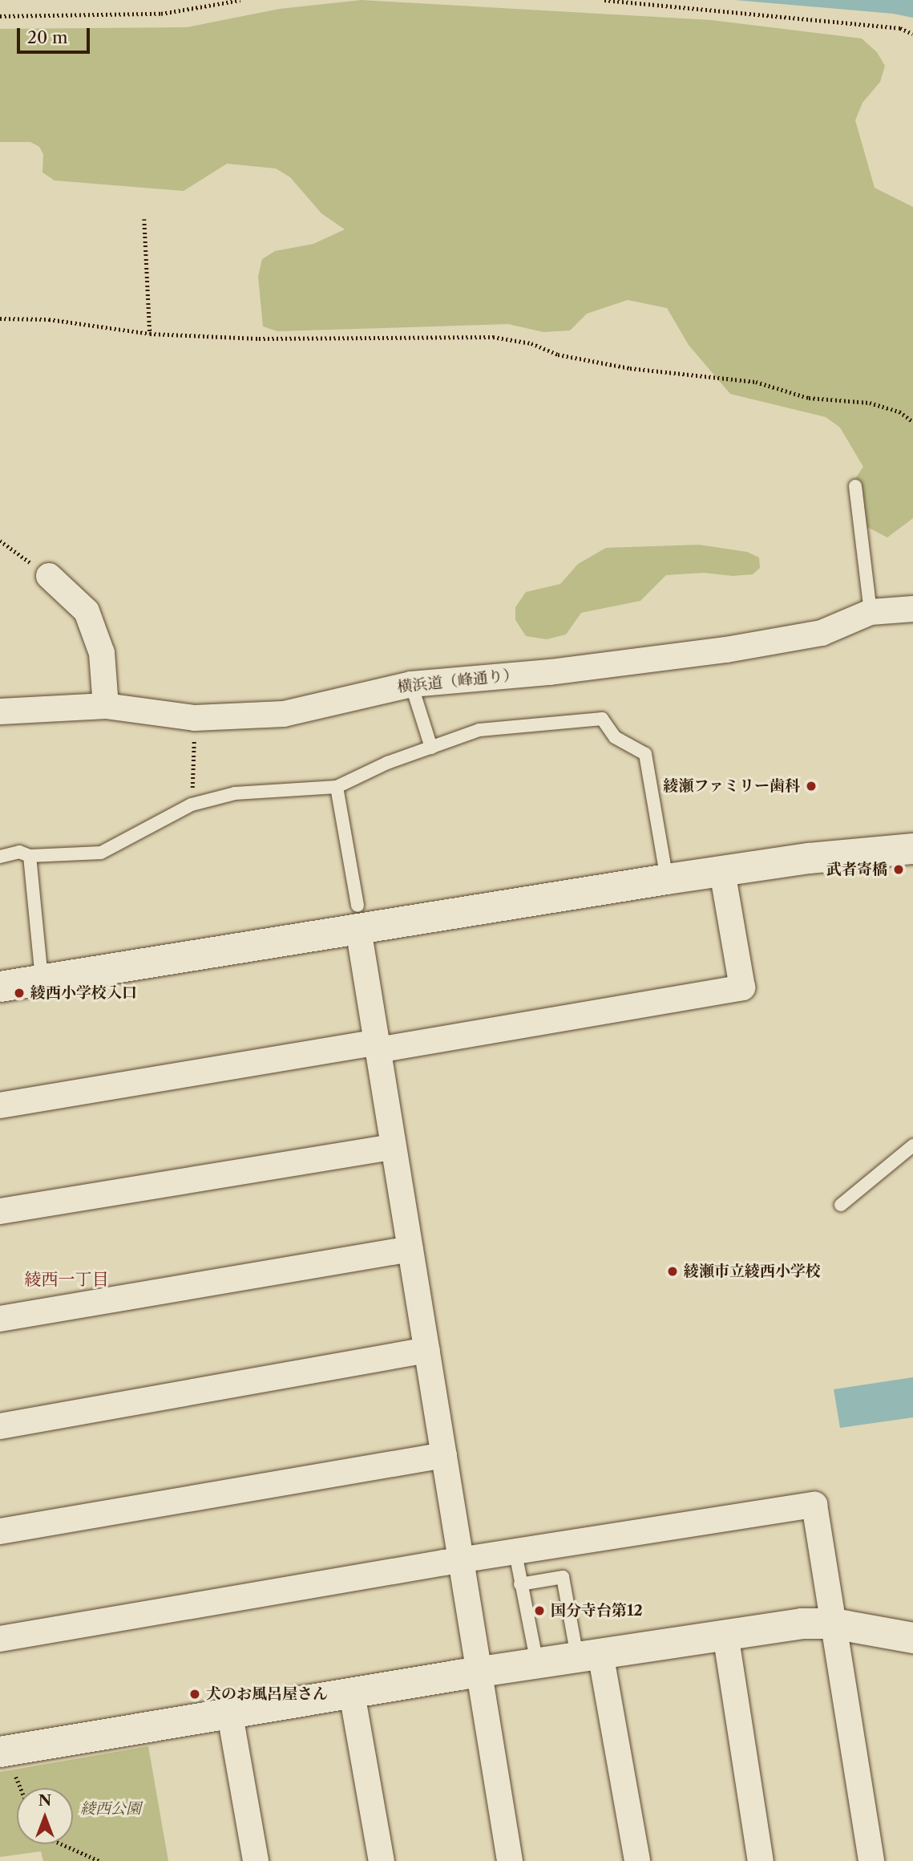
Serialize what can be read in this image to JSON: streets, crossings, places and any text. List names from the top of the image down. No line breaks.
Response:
{"streets":{"street":["横浜道（峰通り）"]},"districts":["綾西一丁目"],"parks":["綾西公園"],"places":["綾瀬ファミリー歯科","武者寄橋","綾西小学校入口","綾瀬市立綾西小学校","国分寺台第12","犬のお風呂屋さん"],"scale_bar":"20 m","north":"top"}
